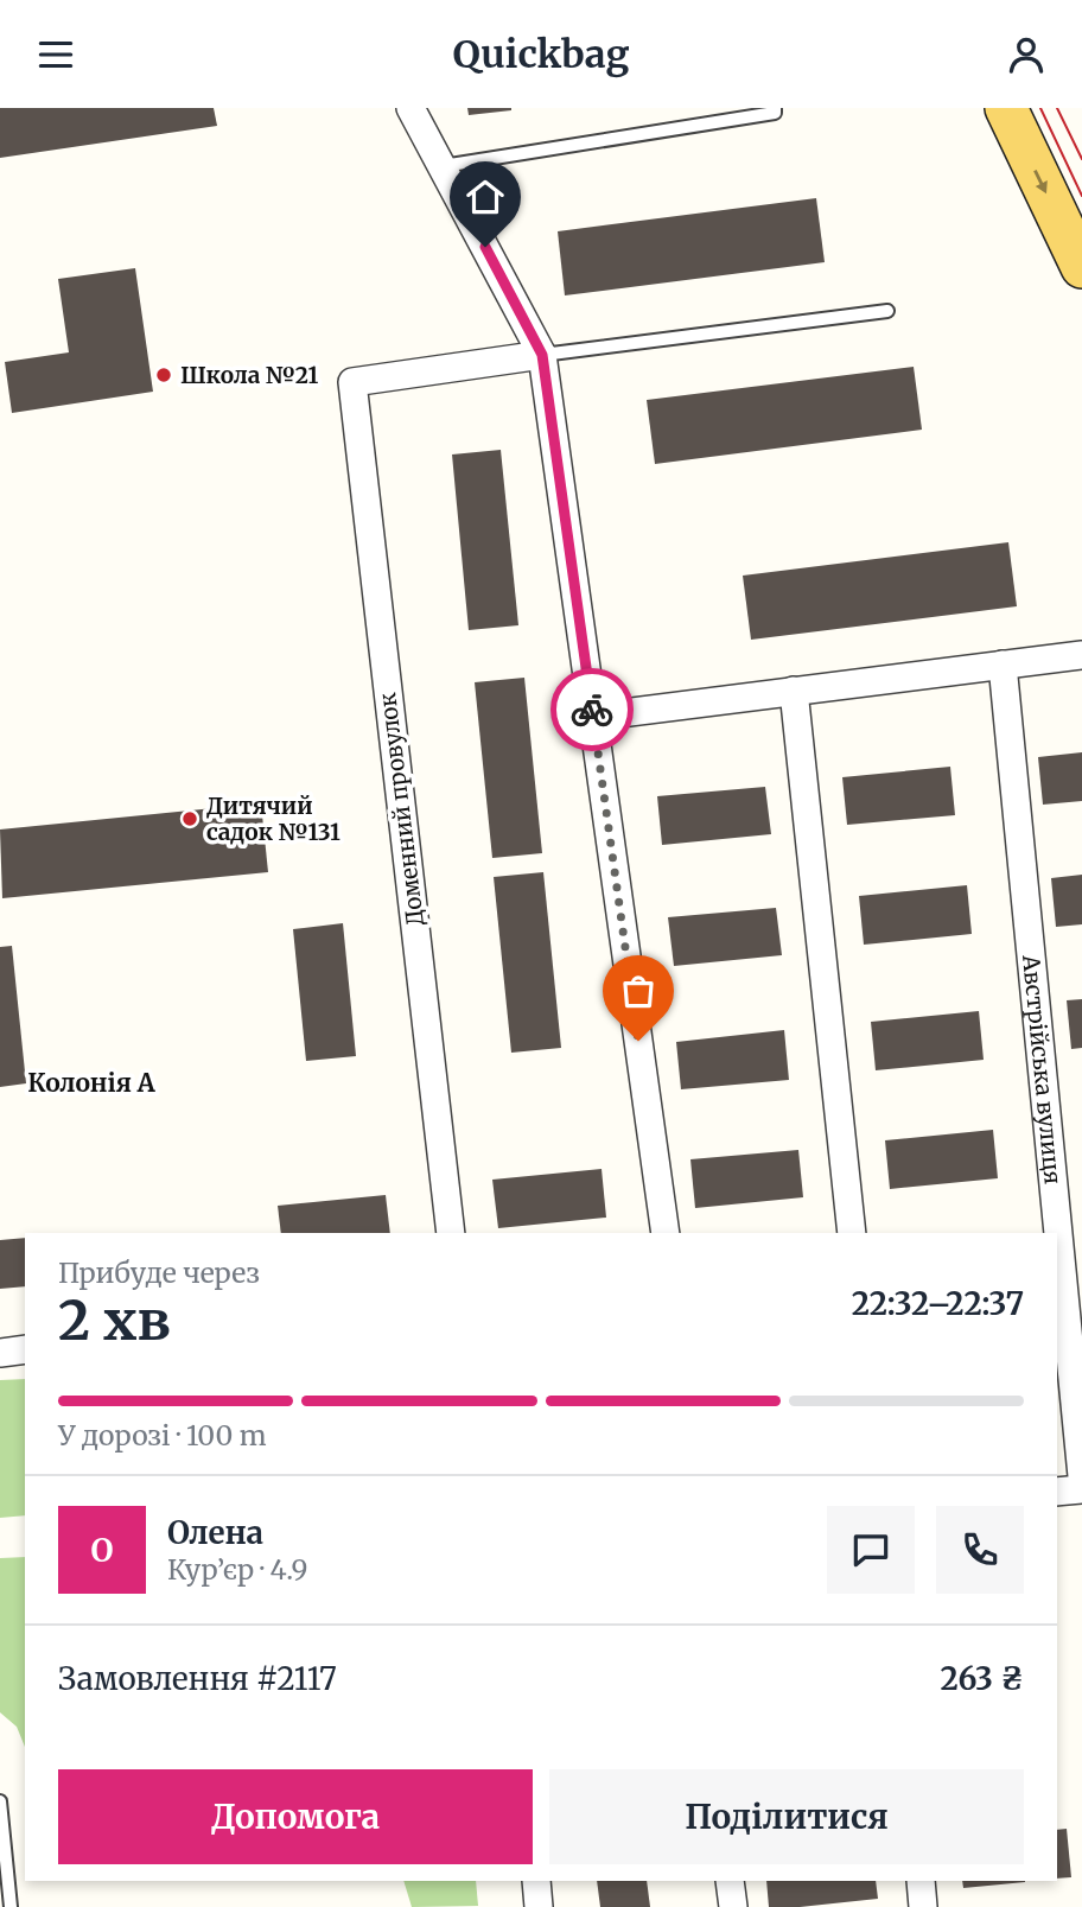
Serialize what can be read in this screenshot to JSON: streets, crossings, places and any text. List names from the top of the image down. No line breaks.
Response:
{"streets":{"street":["Доменний провулок","Австрійська вулиця"]},"districts":["Колонія А"],"places":["Школа №21","Дитячий садок №131"],"page":{"header":"Quickbag","heading":["2 хв","Прибуде через","22:32–22:37"],"panel":["Олена","Кур’єр · 4.9","Замовлення #2117","263 ₴"],"bar":"У дорозі · 100 m","round":"О","buttons":["Допомога","Поділитися"]}}
